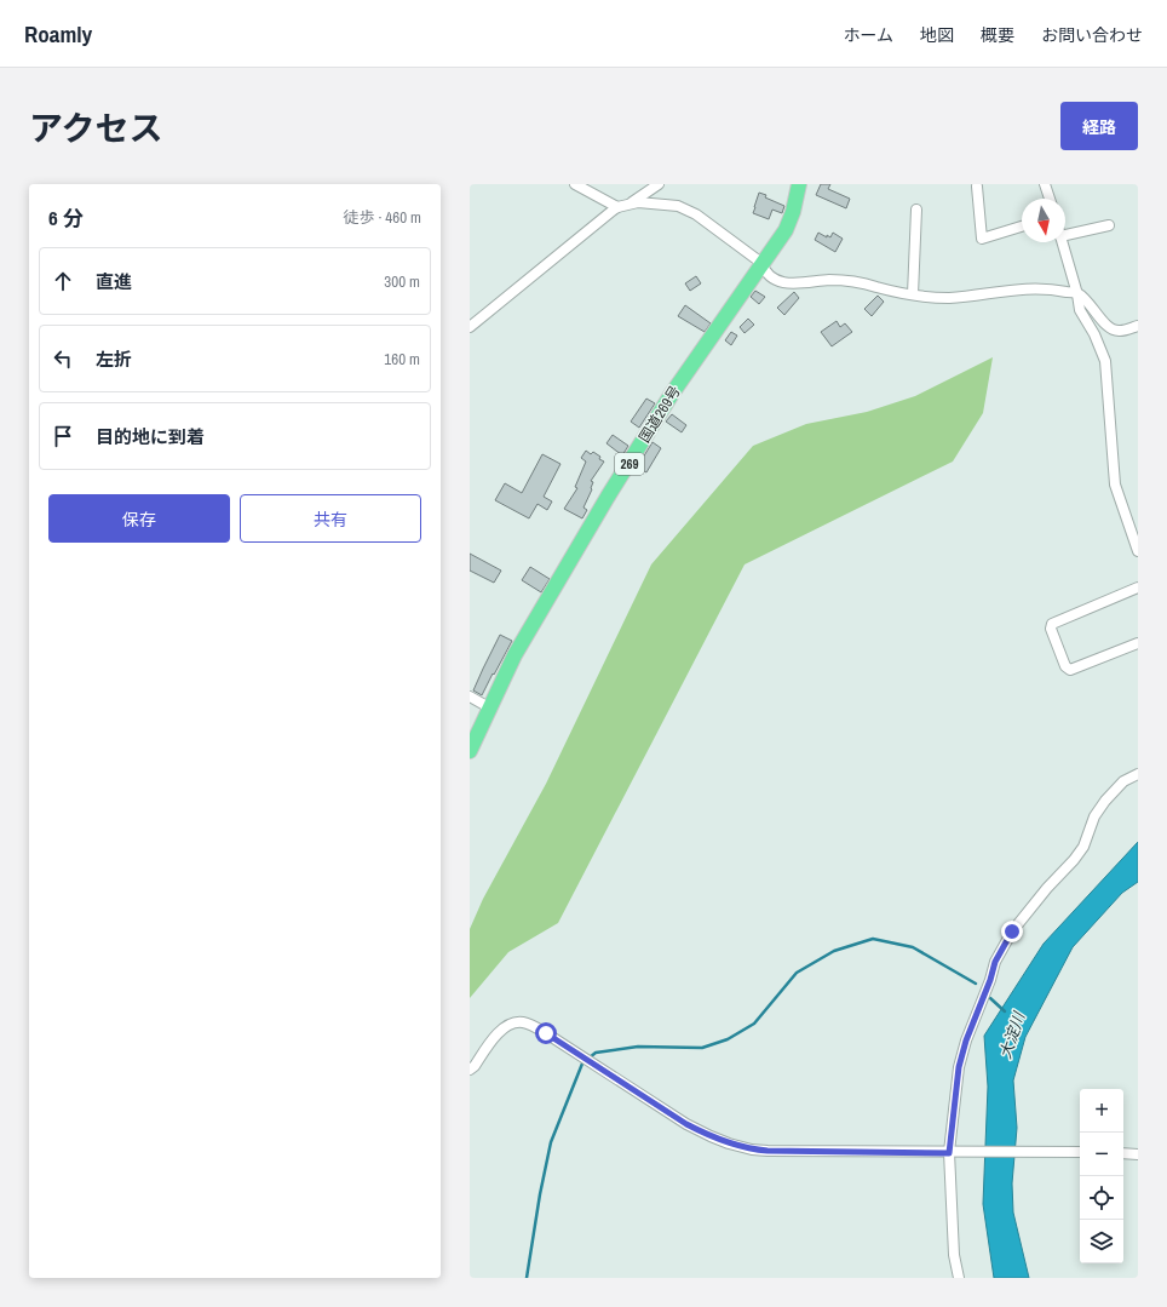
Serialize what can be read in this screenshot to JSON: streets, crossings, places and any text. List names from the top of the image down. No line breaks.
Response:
{"streets":{"highway":["国道269号","269"]},"water":["大淀川"],"north":"bottom","page":{"header":"Roamly","nav":["ホーム","地図","概要","お問い合わせ"],"title":"アクセス","buttons":["経路",["保存","共有"]],"heading":["6 分","徒歩 · 460 m"],"list":[["直進","300 m"],["左折","160 m"],"目的地に到着"],"map_buttons":["+","−"]}}
